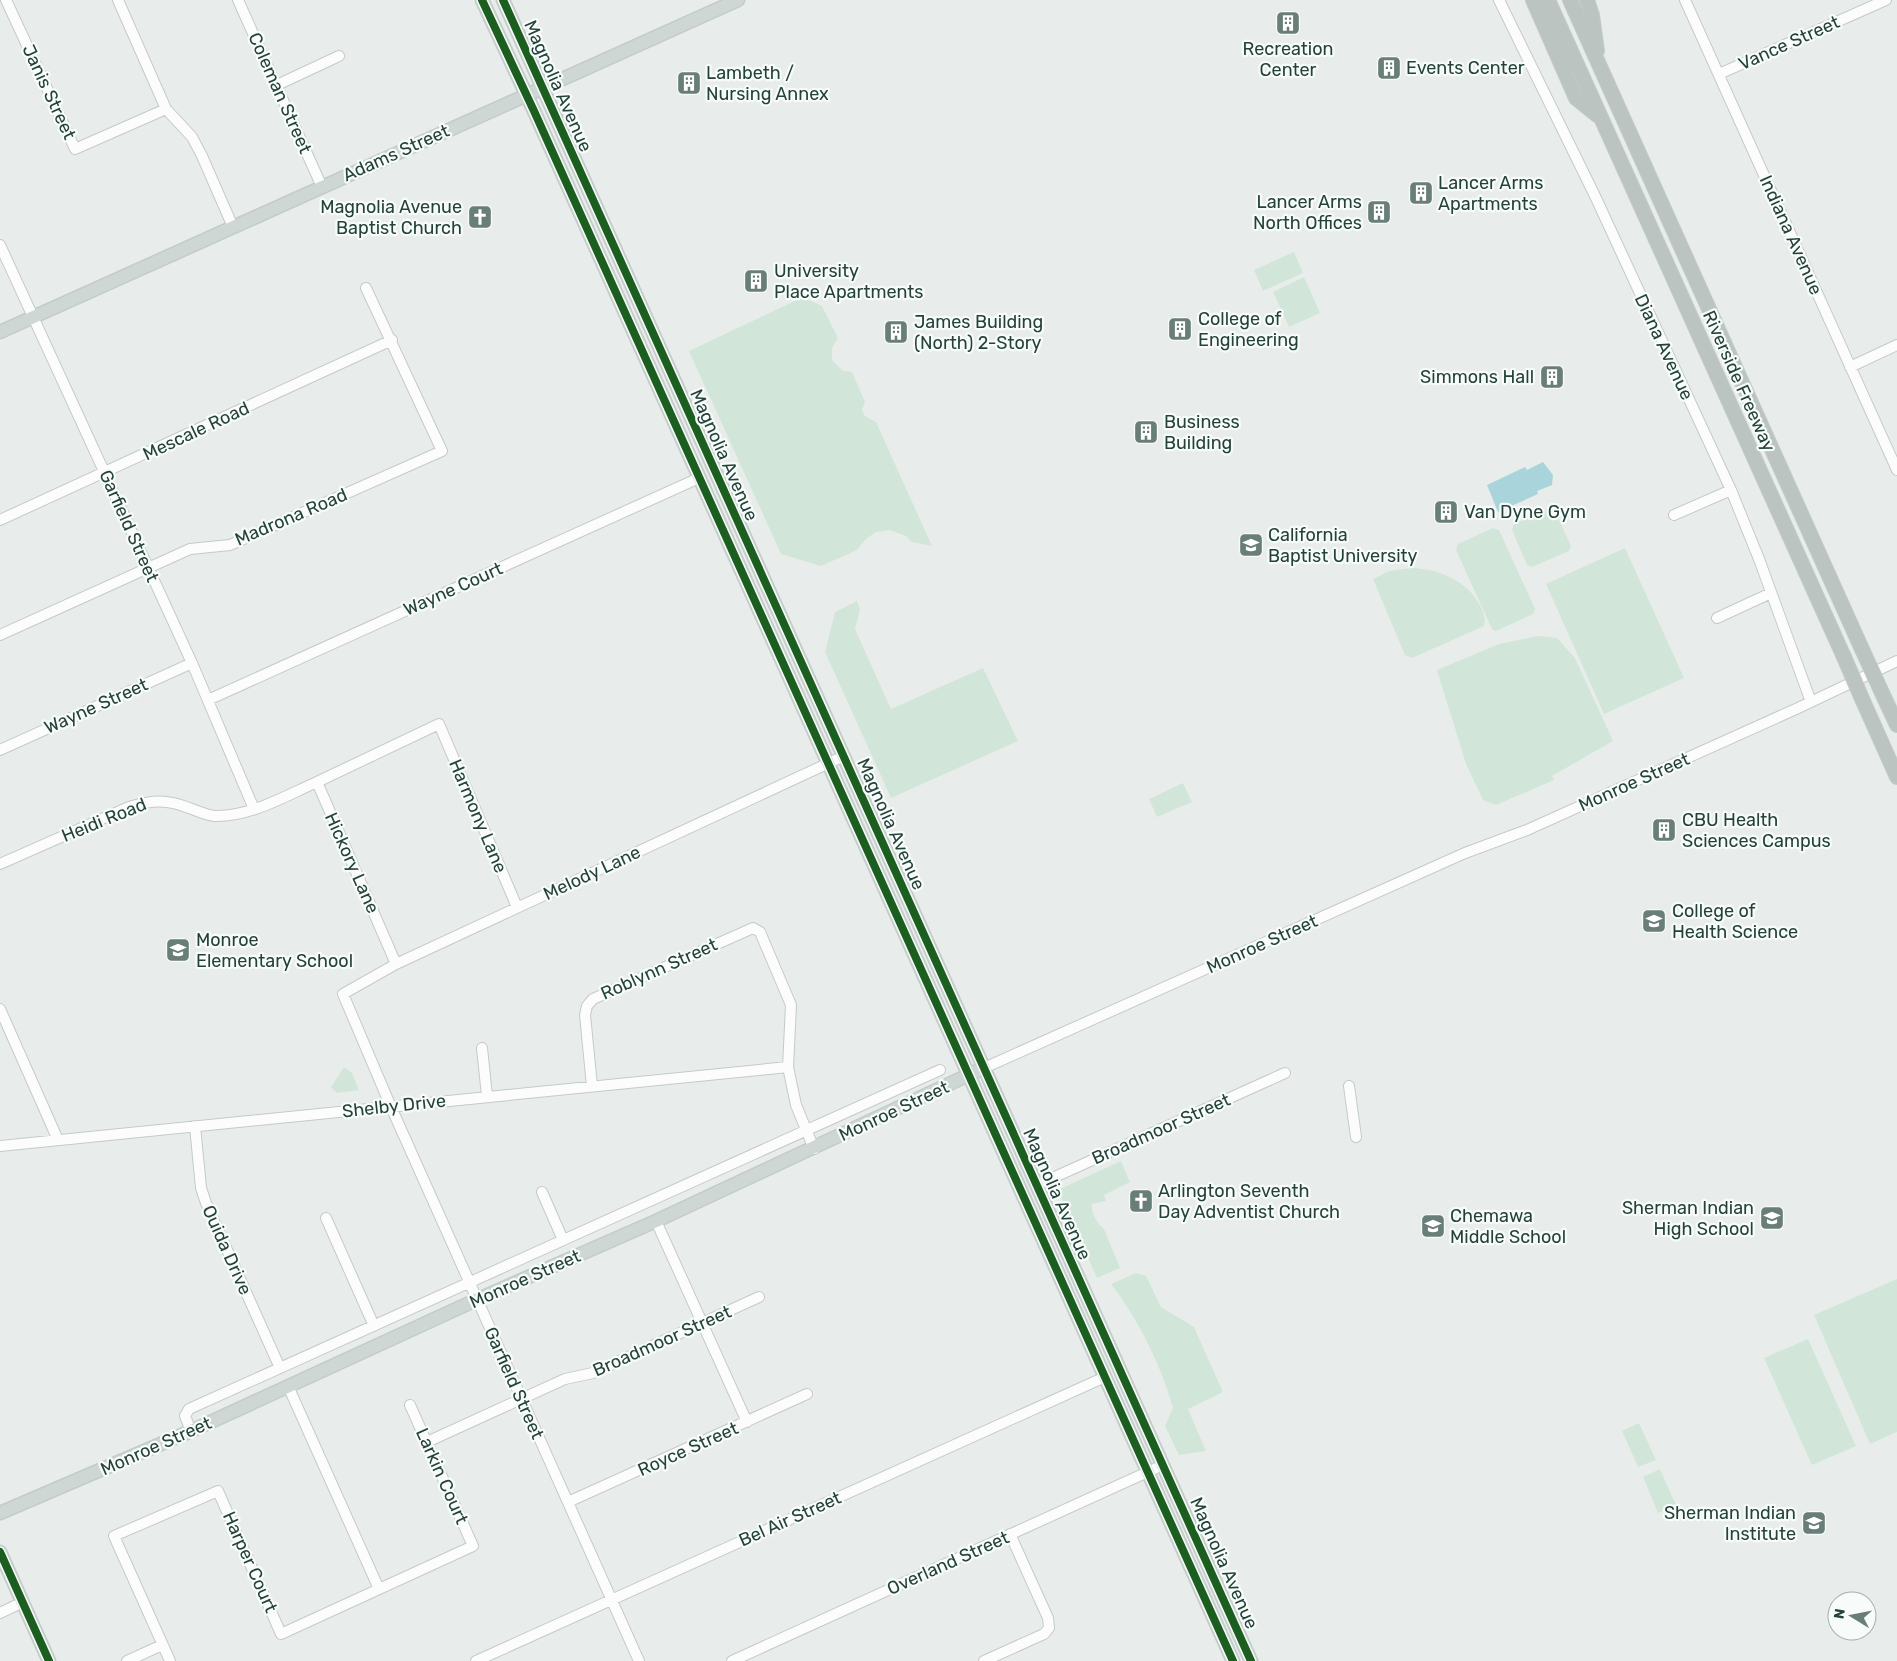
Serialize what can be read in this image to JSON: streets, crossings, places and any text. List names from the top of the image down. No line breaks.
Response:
{"streets":{"highway":["Riverside Freeway"],"main road":["Magnolia Avenue","Adams Street","Monroe Street"],"street":["Vance Street","Janis Street","Coleman Street","Indiana Avenue","Diana Avenue","Mescale Road","Madrona Road","Garfield Street","Wayne Court","Wayne Street","Harmony Lane","Heidi Road","Hickory Lane","Melody Lane","Roblynn Street","Shelby Drive","Broadmoor Street","Ouida Drive","Royce Street","Larkin Court","Bel Air Street","Harper Court","Overland Street"]},"crossings":[["Vance Street","Indiana Avenue"],["Magnolia Avenue","Adams Street"],["Magnolia Avenue","Wayne Court"],["Magnolia Avenue","Monroe Street"],["Magnolia Avenue","Melody Lane"],["Magnolia Avenue","Broadmoor Street"],["Magnolia Avenue","Bel Air Street"],["Magnolia Avenue","Overland Street"],["Coleman Street","Adams Street"],["Adams Street","Garfield Street"],["Diana Avenue","Monroe Street"],["Mescale Road","Madrona Road"],["Mescale Road","Garfield Street"],["Madrona Road","Garfield Street"],["Garfield Street","Wayne Court"],["Garfield Street","Wayne Street"],["Garfield Street","Monroe Street"],["Garfield Street","Heidi Road"],["Garfield Street","Melody Lane"],["Garfield Street","Shelby Drive"],["Garfield Street","Broadmoor Street"],["Garfield Street","Royce Street"],["Garfield Street","Bel Air Street"],["Harmony Lane","Heidi Road"],["Harmony Lane","Hickory Lane"],["Harmony Lane","Melody Lane"],["Heidi Road","Hickory Lane"],["Hickory Lane","Melody Lane"],["Roblynn Street","Shelby Drive"],["Shelby Drive","Ouida Drive"],["Broadmoor Street","Larkin Court"],["Larkin Court","Harper Court"]],"places":{"building":["Recreation Center","Events Center","Lambeth / Nursing Annex","Lancer Arms Apartments","Lancer Arms North Offices","University Place Apartments","College of Engineering","James Building (North) 2-Story","Simmons Hall","Business Building","Van Dyne Gym","CBU Health Sciences Campus"],"church":["Magnolia Avenue Baptist Church","Arlington Seventh Day Adventist Church"],"school or university":["California Baptist University","College of Health Science","Monroe Elementary School","Sherman Indian High School","Chemawa Middle School","Sherman Indian Institute"]},"north":"left"}
